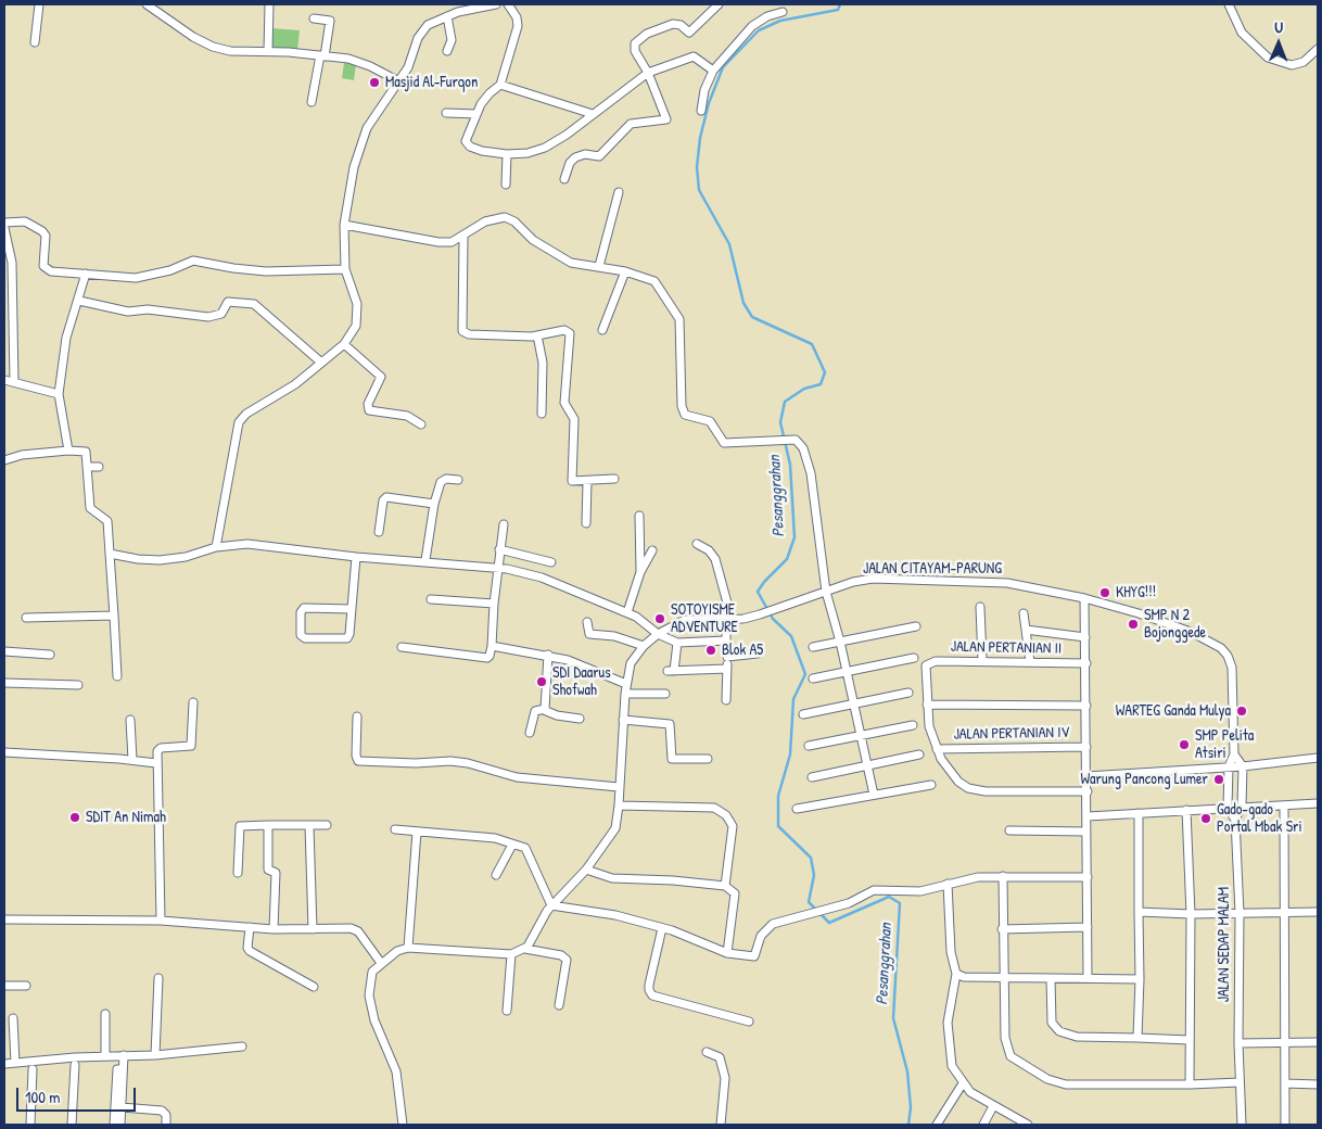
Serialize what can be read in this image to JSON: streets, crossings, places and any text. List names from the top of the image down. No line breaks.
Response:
{"streets":{"street":["JALAN CITAYAM-PARUNG","JALAN PERTANIAN II","JALAN PERTANIAN IV","JALAN SEDAP MALAM"]},"water":["Pesanggrahan"],"places":["Masjid Al-Furqon","KHYG!!!","SOTOYISME ADVENTURE","SMP N 2 Bojonggede","Blok A5","SDI Daarus Shofwah","WARTEG Ganda Mulya","SMP Pelita Atsiri","Warung Pancong Lumer","SDIT An Nimah","Gado-gado Portal Mbak Sri"],"scale_bar":"100 m","north":"top"}
